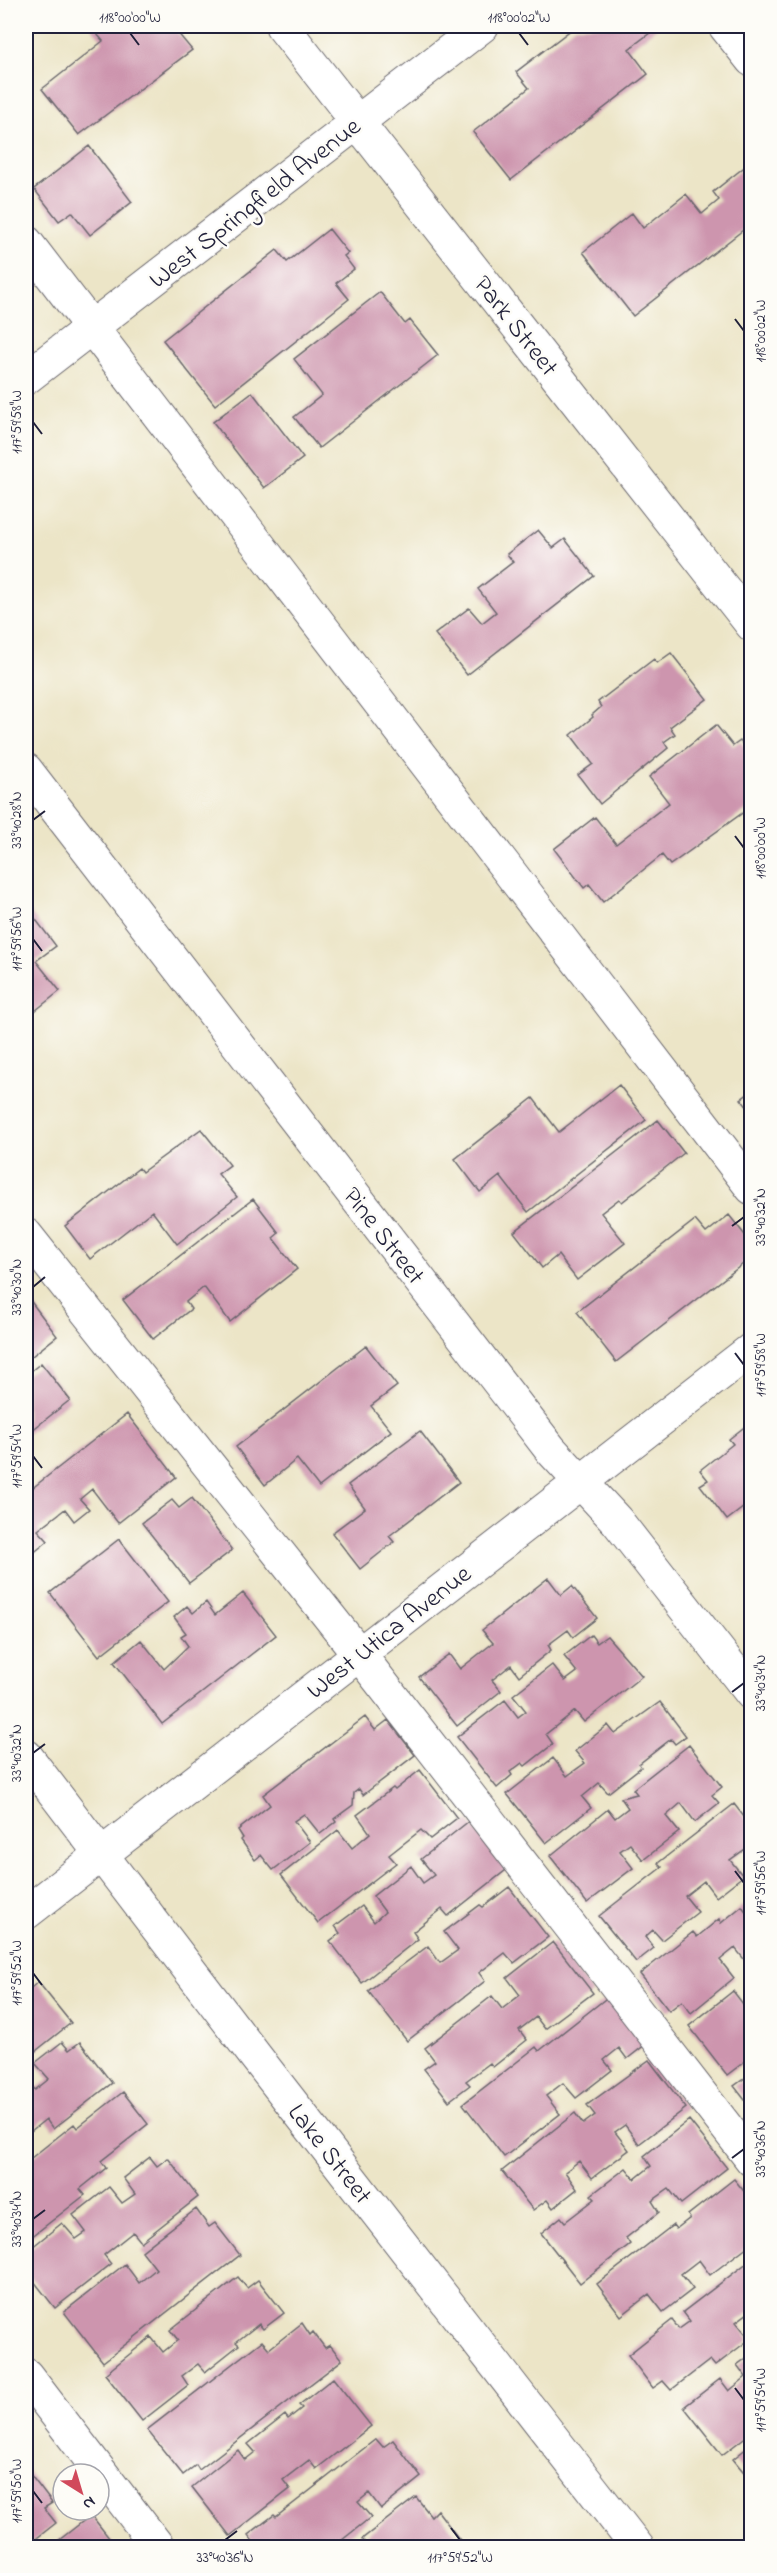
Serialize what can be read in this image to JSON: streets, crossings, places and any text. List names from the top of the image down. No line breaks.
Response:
{"streets":{"street":["West Springfield Avenue","Park Street","Pine Street","West Utica Avenue","Lake Street"]},"crossings":[["West Springfield Avenue","Park Street"],["Pine Street","West Utica Avenue"],["West Utica Avenue","Lake Street"]],"north":"bottom right","coordinates":["118°00'00\"W","118°00'02\"W","117°59'58\"W","33°40'28\"N","117°59'56\"W","33°40'32\"N","33°40'30\"N","117°59'54\"W","33°40'34\"N","117°59'52\"W","33°40'36\"N","117°59'50\"W"]}
